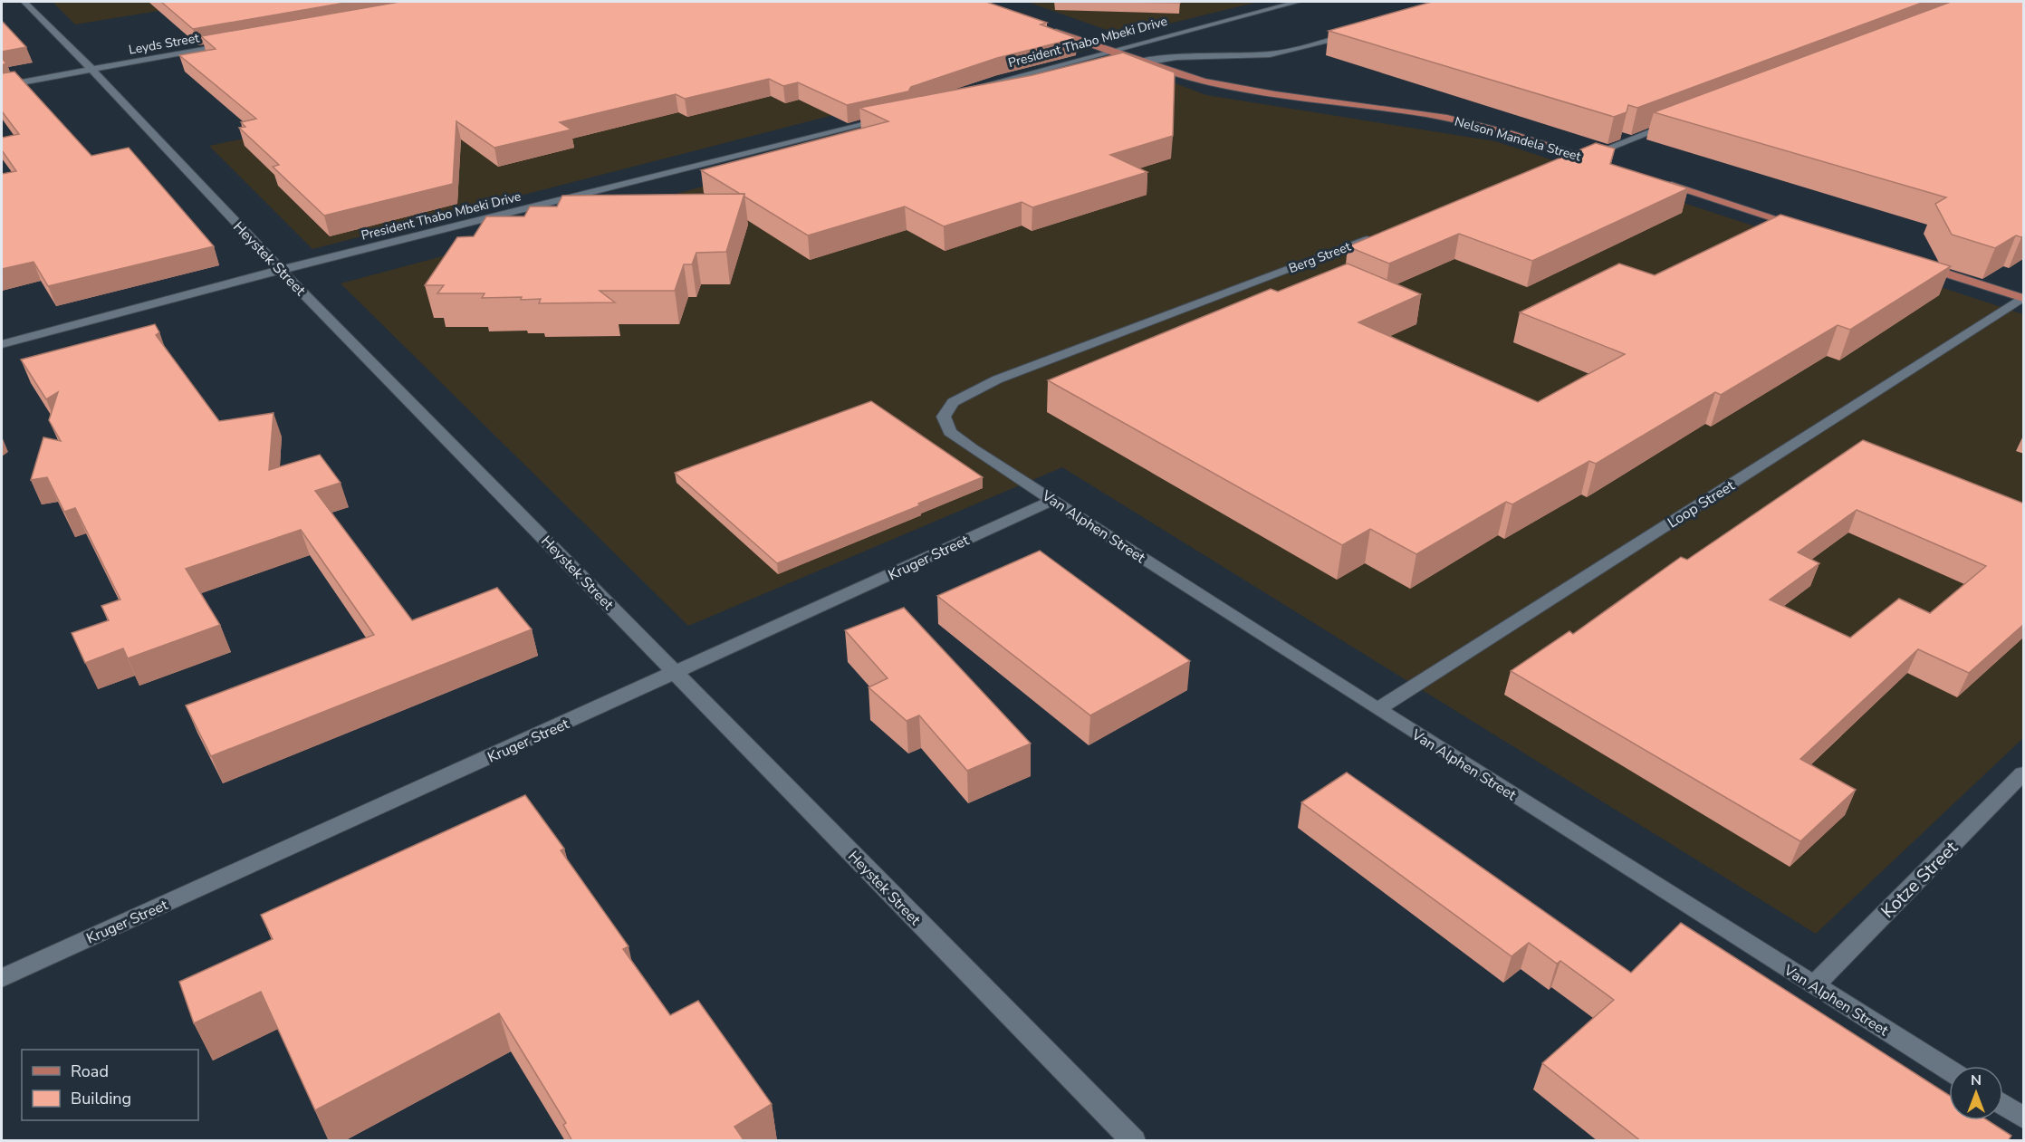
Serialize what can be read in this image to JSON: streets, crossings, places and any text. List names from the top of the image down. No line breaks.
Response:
{"streets":{"main road":["Nelson Mandela Street"],"street":["President Thabo Mbeki Drive","Leyds Street","Berg Street","Heystek Street","Loop Street","Van Alphen Street","Kruger Street","Kotze Street"]},"crossings":[["President Thabo Mbeki Drive","Nelson Mandela Street"],["President Thabo Mbeki Drive","Heystek Street"],["Leyds Street","Heystek Street"],["Berg Street","Van Alphen Street"],["Heystek Street","Kruger Street"],["Loop Street","Van Alphen Street"],["Van Alphen Street","Kruger Street"],["Van Alphen Street","Kotze Street"]],"legend":["Road","Building"],"north":"top"}
